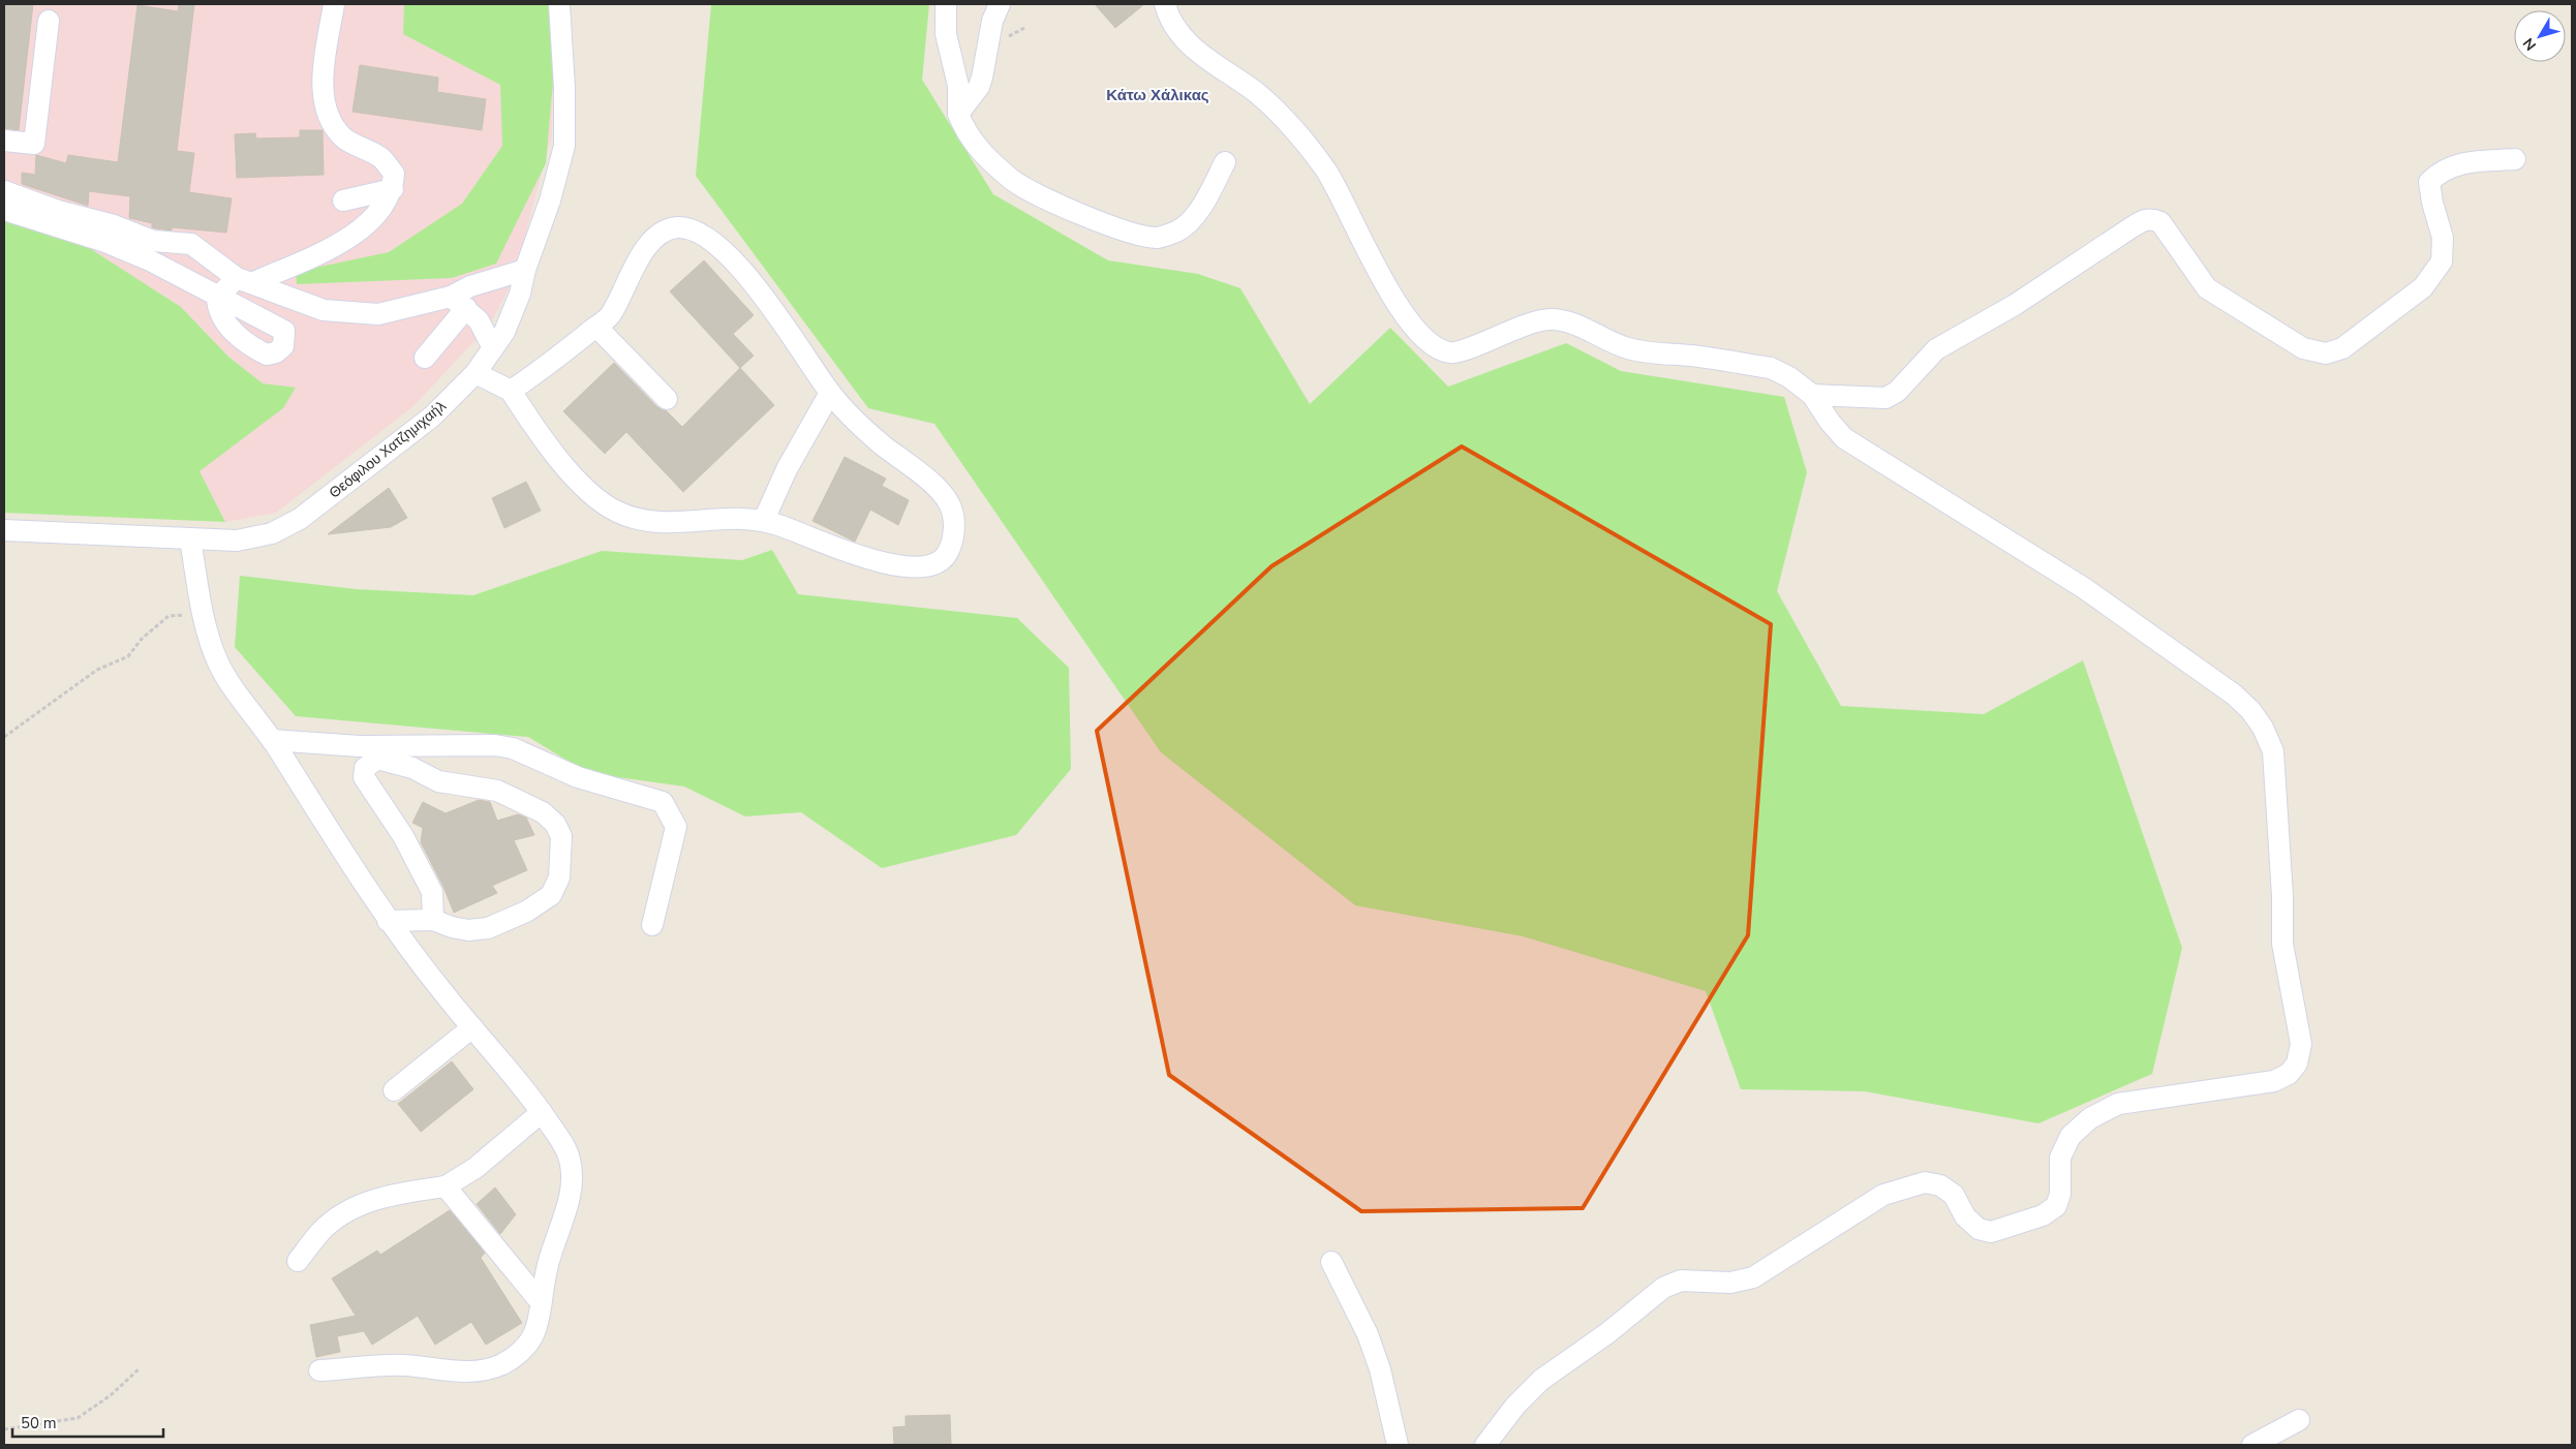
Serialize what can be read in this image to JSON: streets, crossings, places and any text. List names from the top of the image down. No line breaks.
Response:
{"streets":{"street":["Θεόφιλου Χατζημιχαήλ"]},"districts":["Κάτω Χάλικας"],"scale_bar":"50 m","north":"bottom left"}
